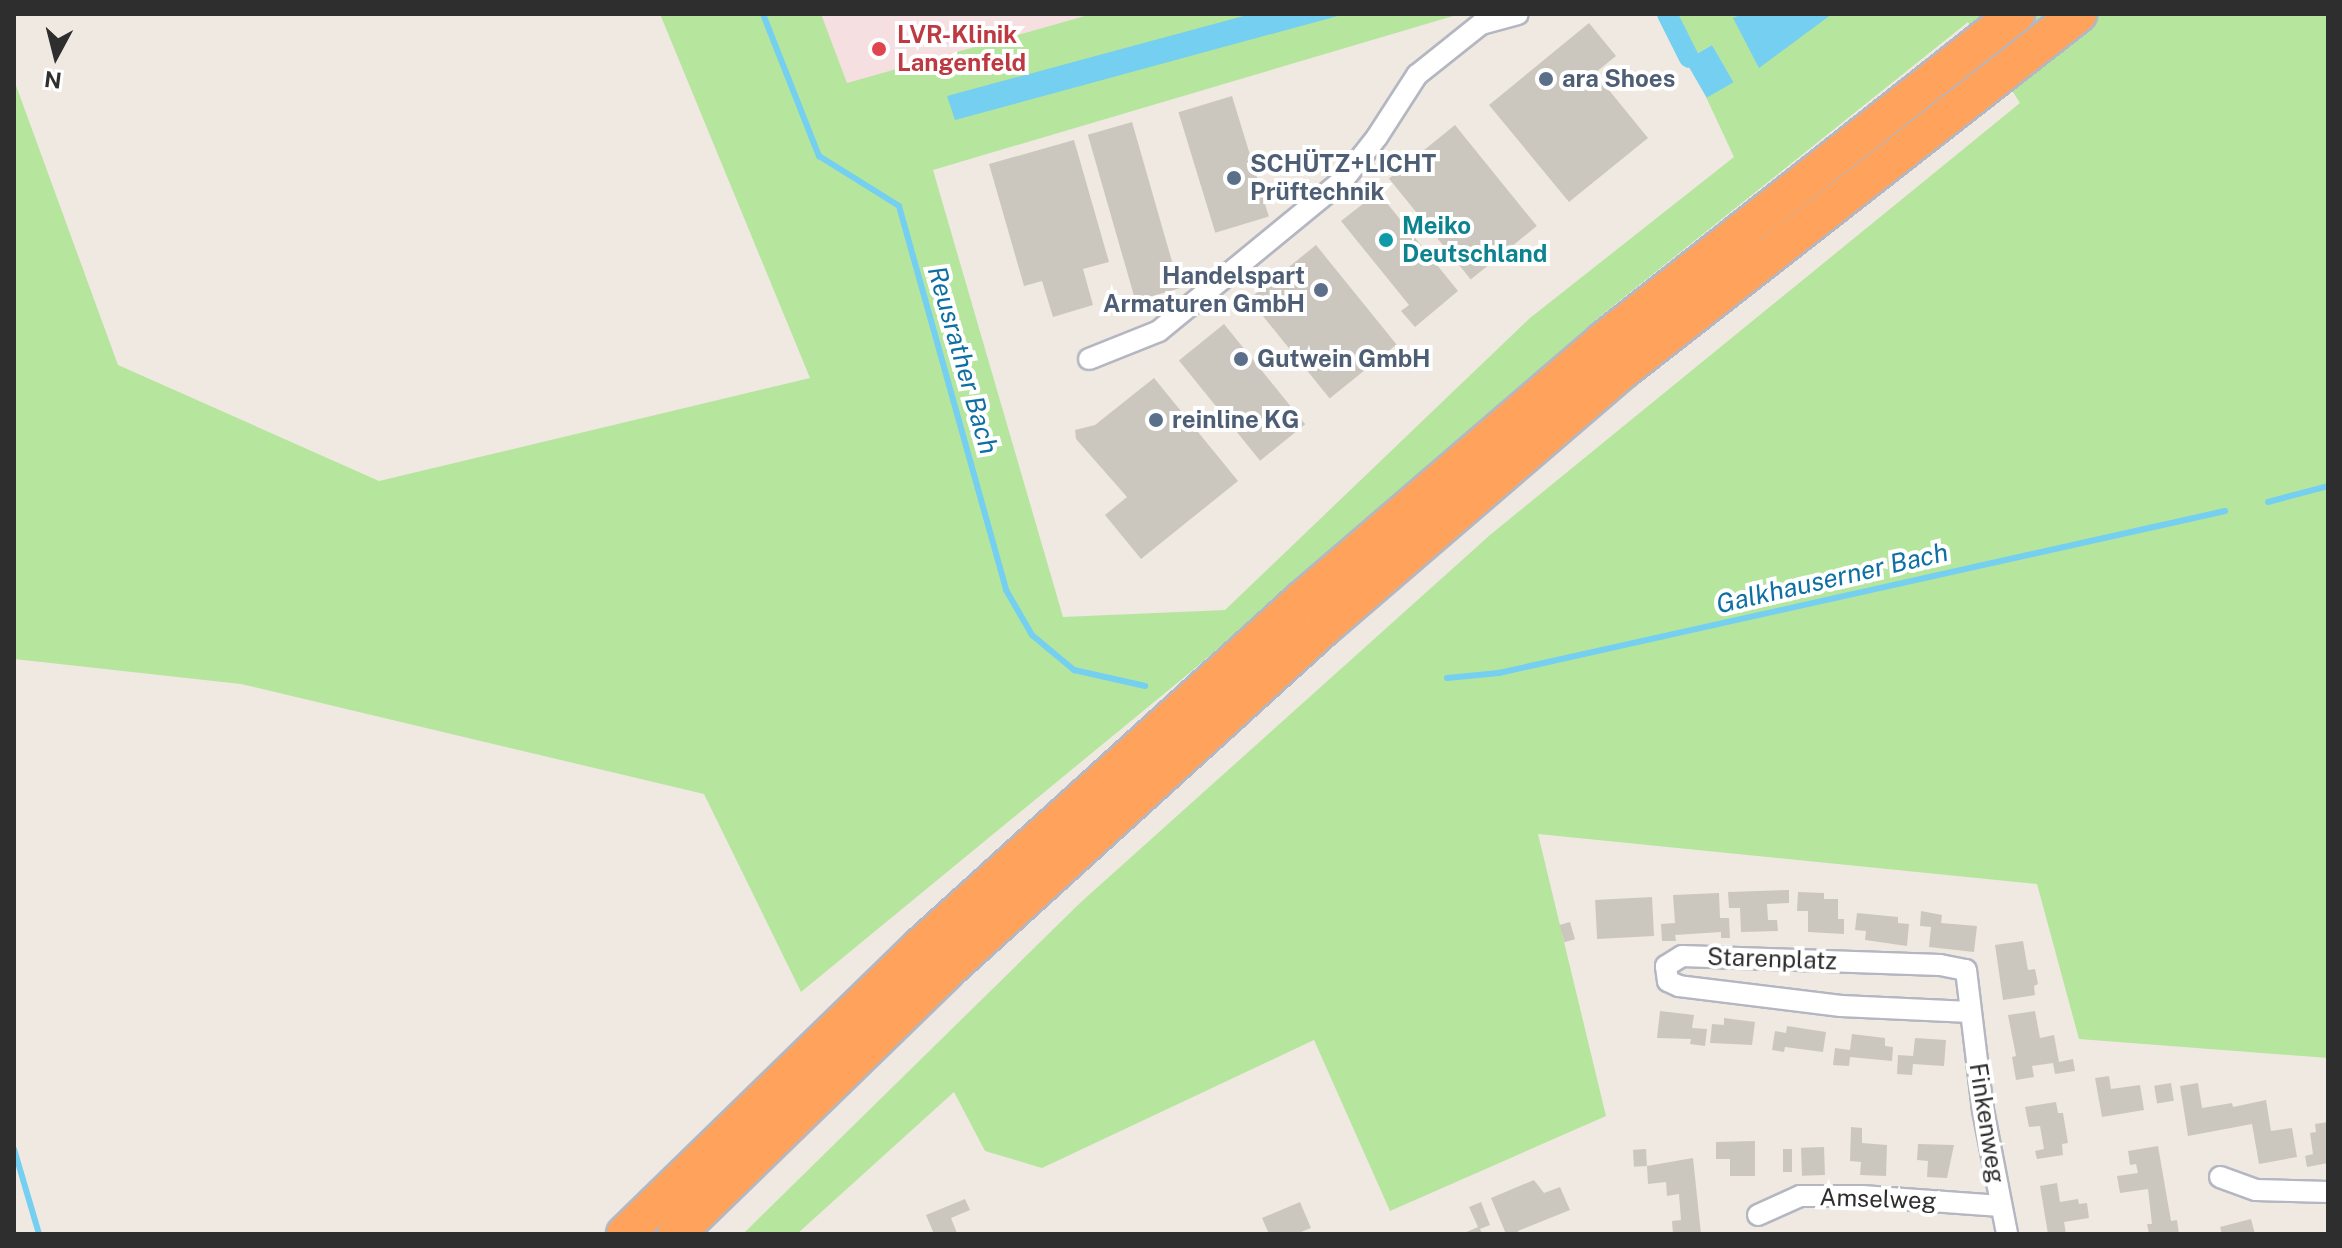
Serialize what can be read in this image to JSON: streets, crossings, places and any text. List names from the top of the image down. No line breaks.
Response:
{"streets":{"street":["Starenplatz","Finkenweg","Amselweg"]},"crossings":[["Starenplatz","Finkenweg"],["Finkenweg","Amselweg"]],"water":["Reusrather Bach","Galkhauserner Bach"],"places":["LVR-Klinik Langenfeld","ara Shoes","SCHÜTZ+LICHT Prüftechnik","Meiko Deutschland","Handelspart Armaturen GmbH","Gutwein GmbH","reinline KG"],"north":"bottom"}
